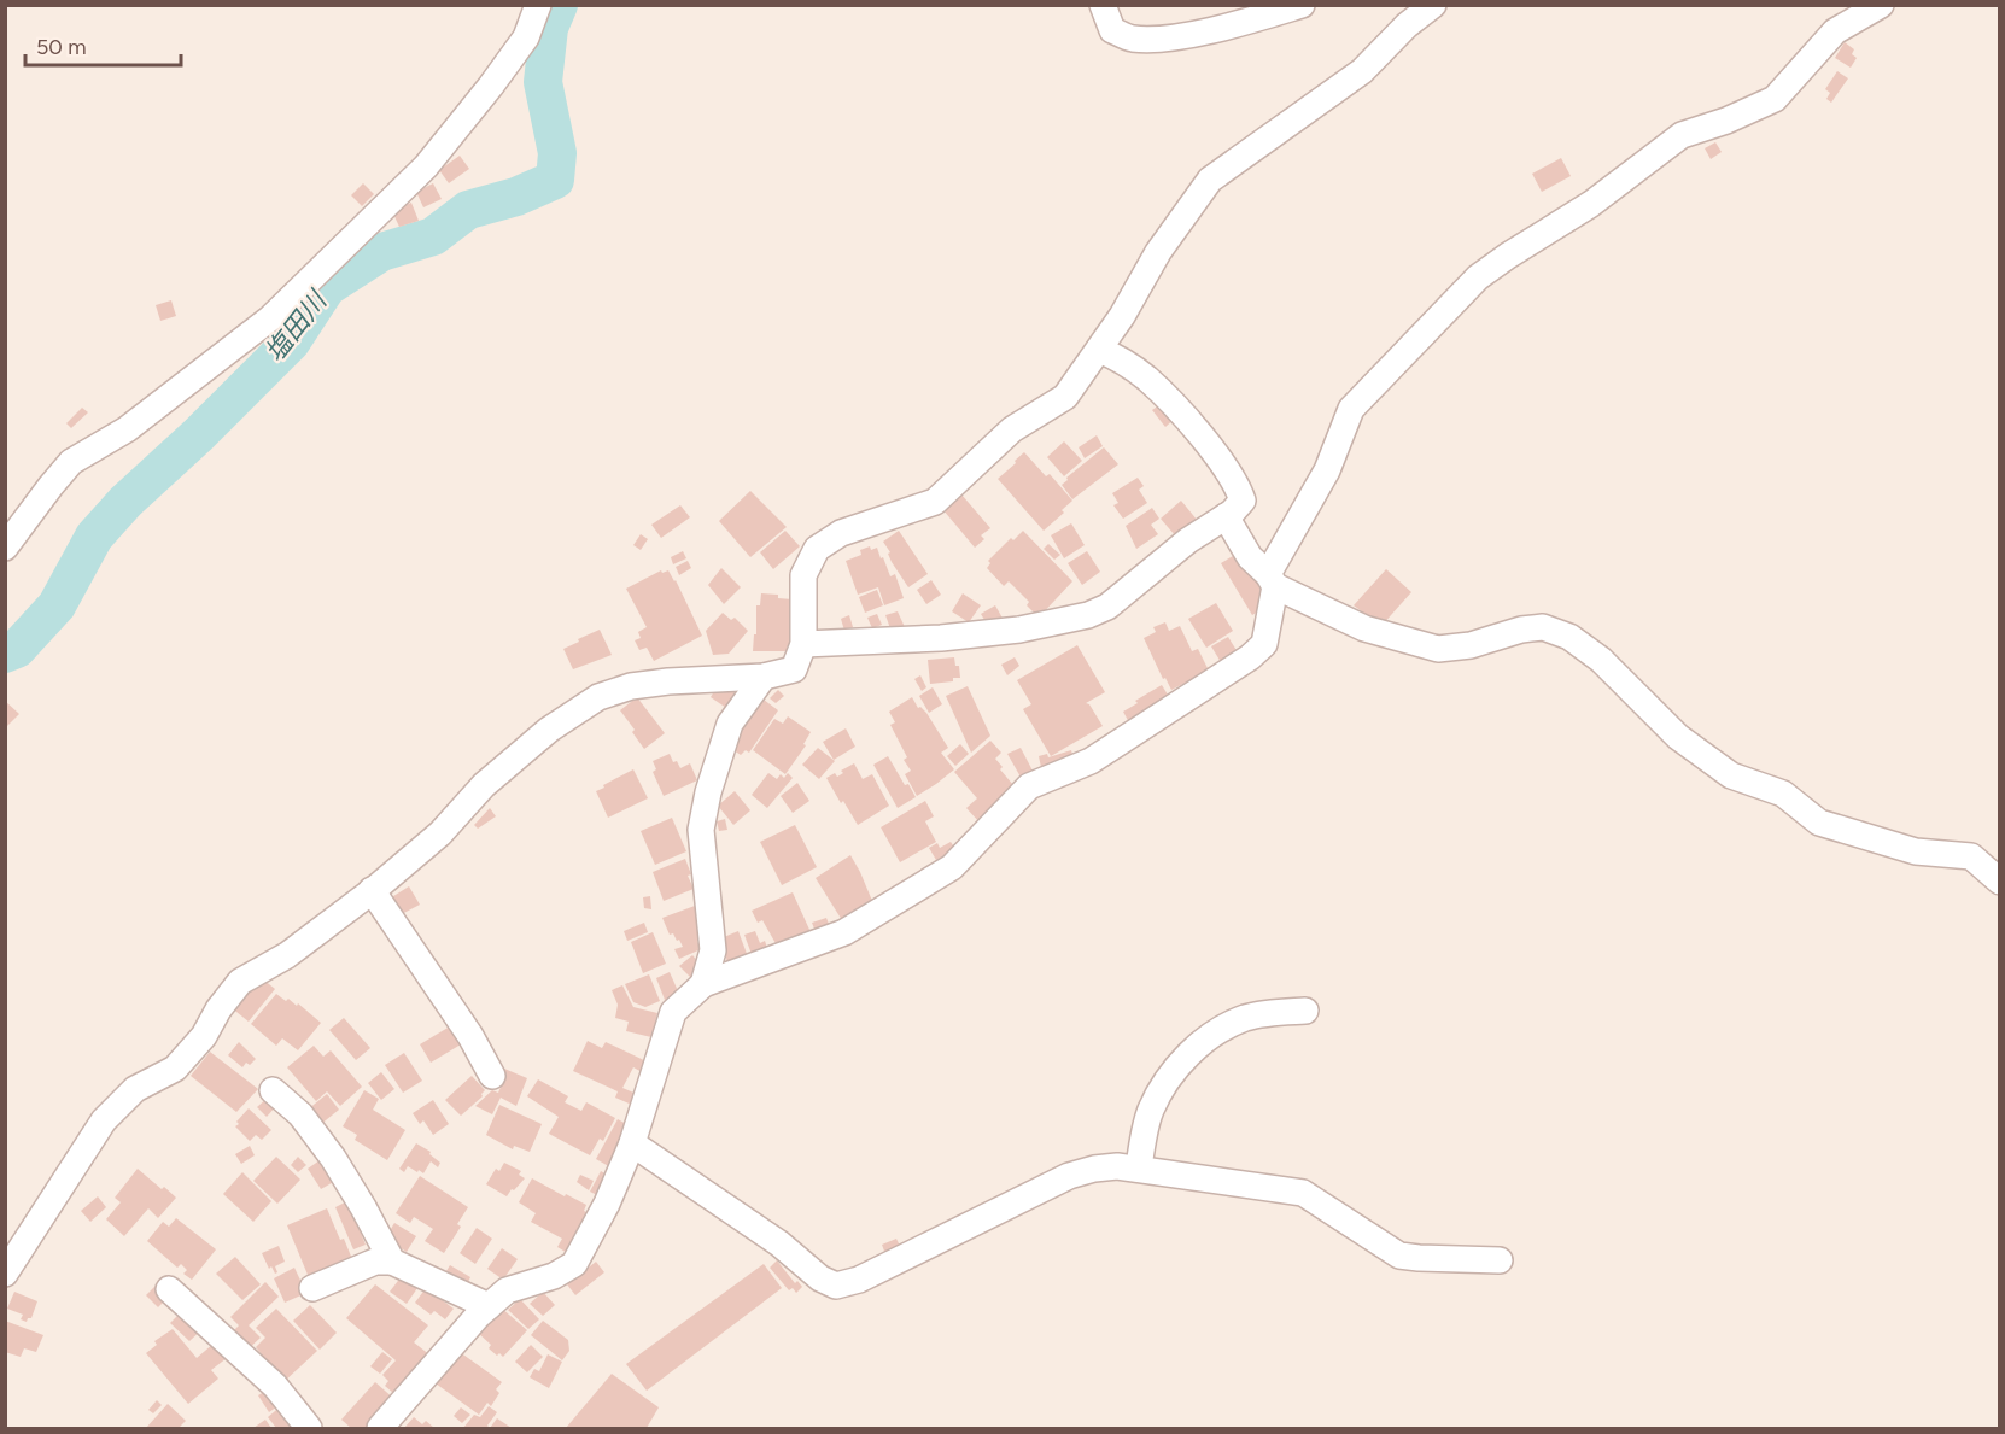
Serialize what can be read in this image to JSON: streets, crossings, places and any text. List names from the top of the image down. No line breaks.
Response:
{"water":["塩田川"],"scale_bar":"50 m"}
